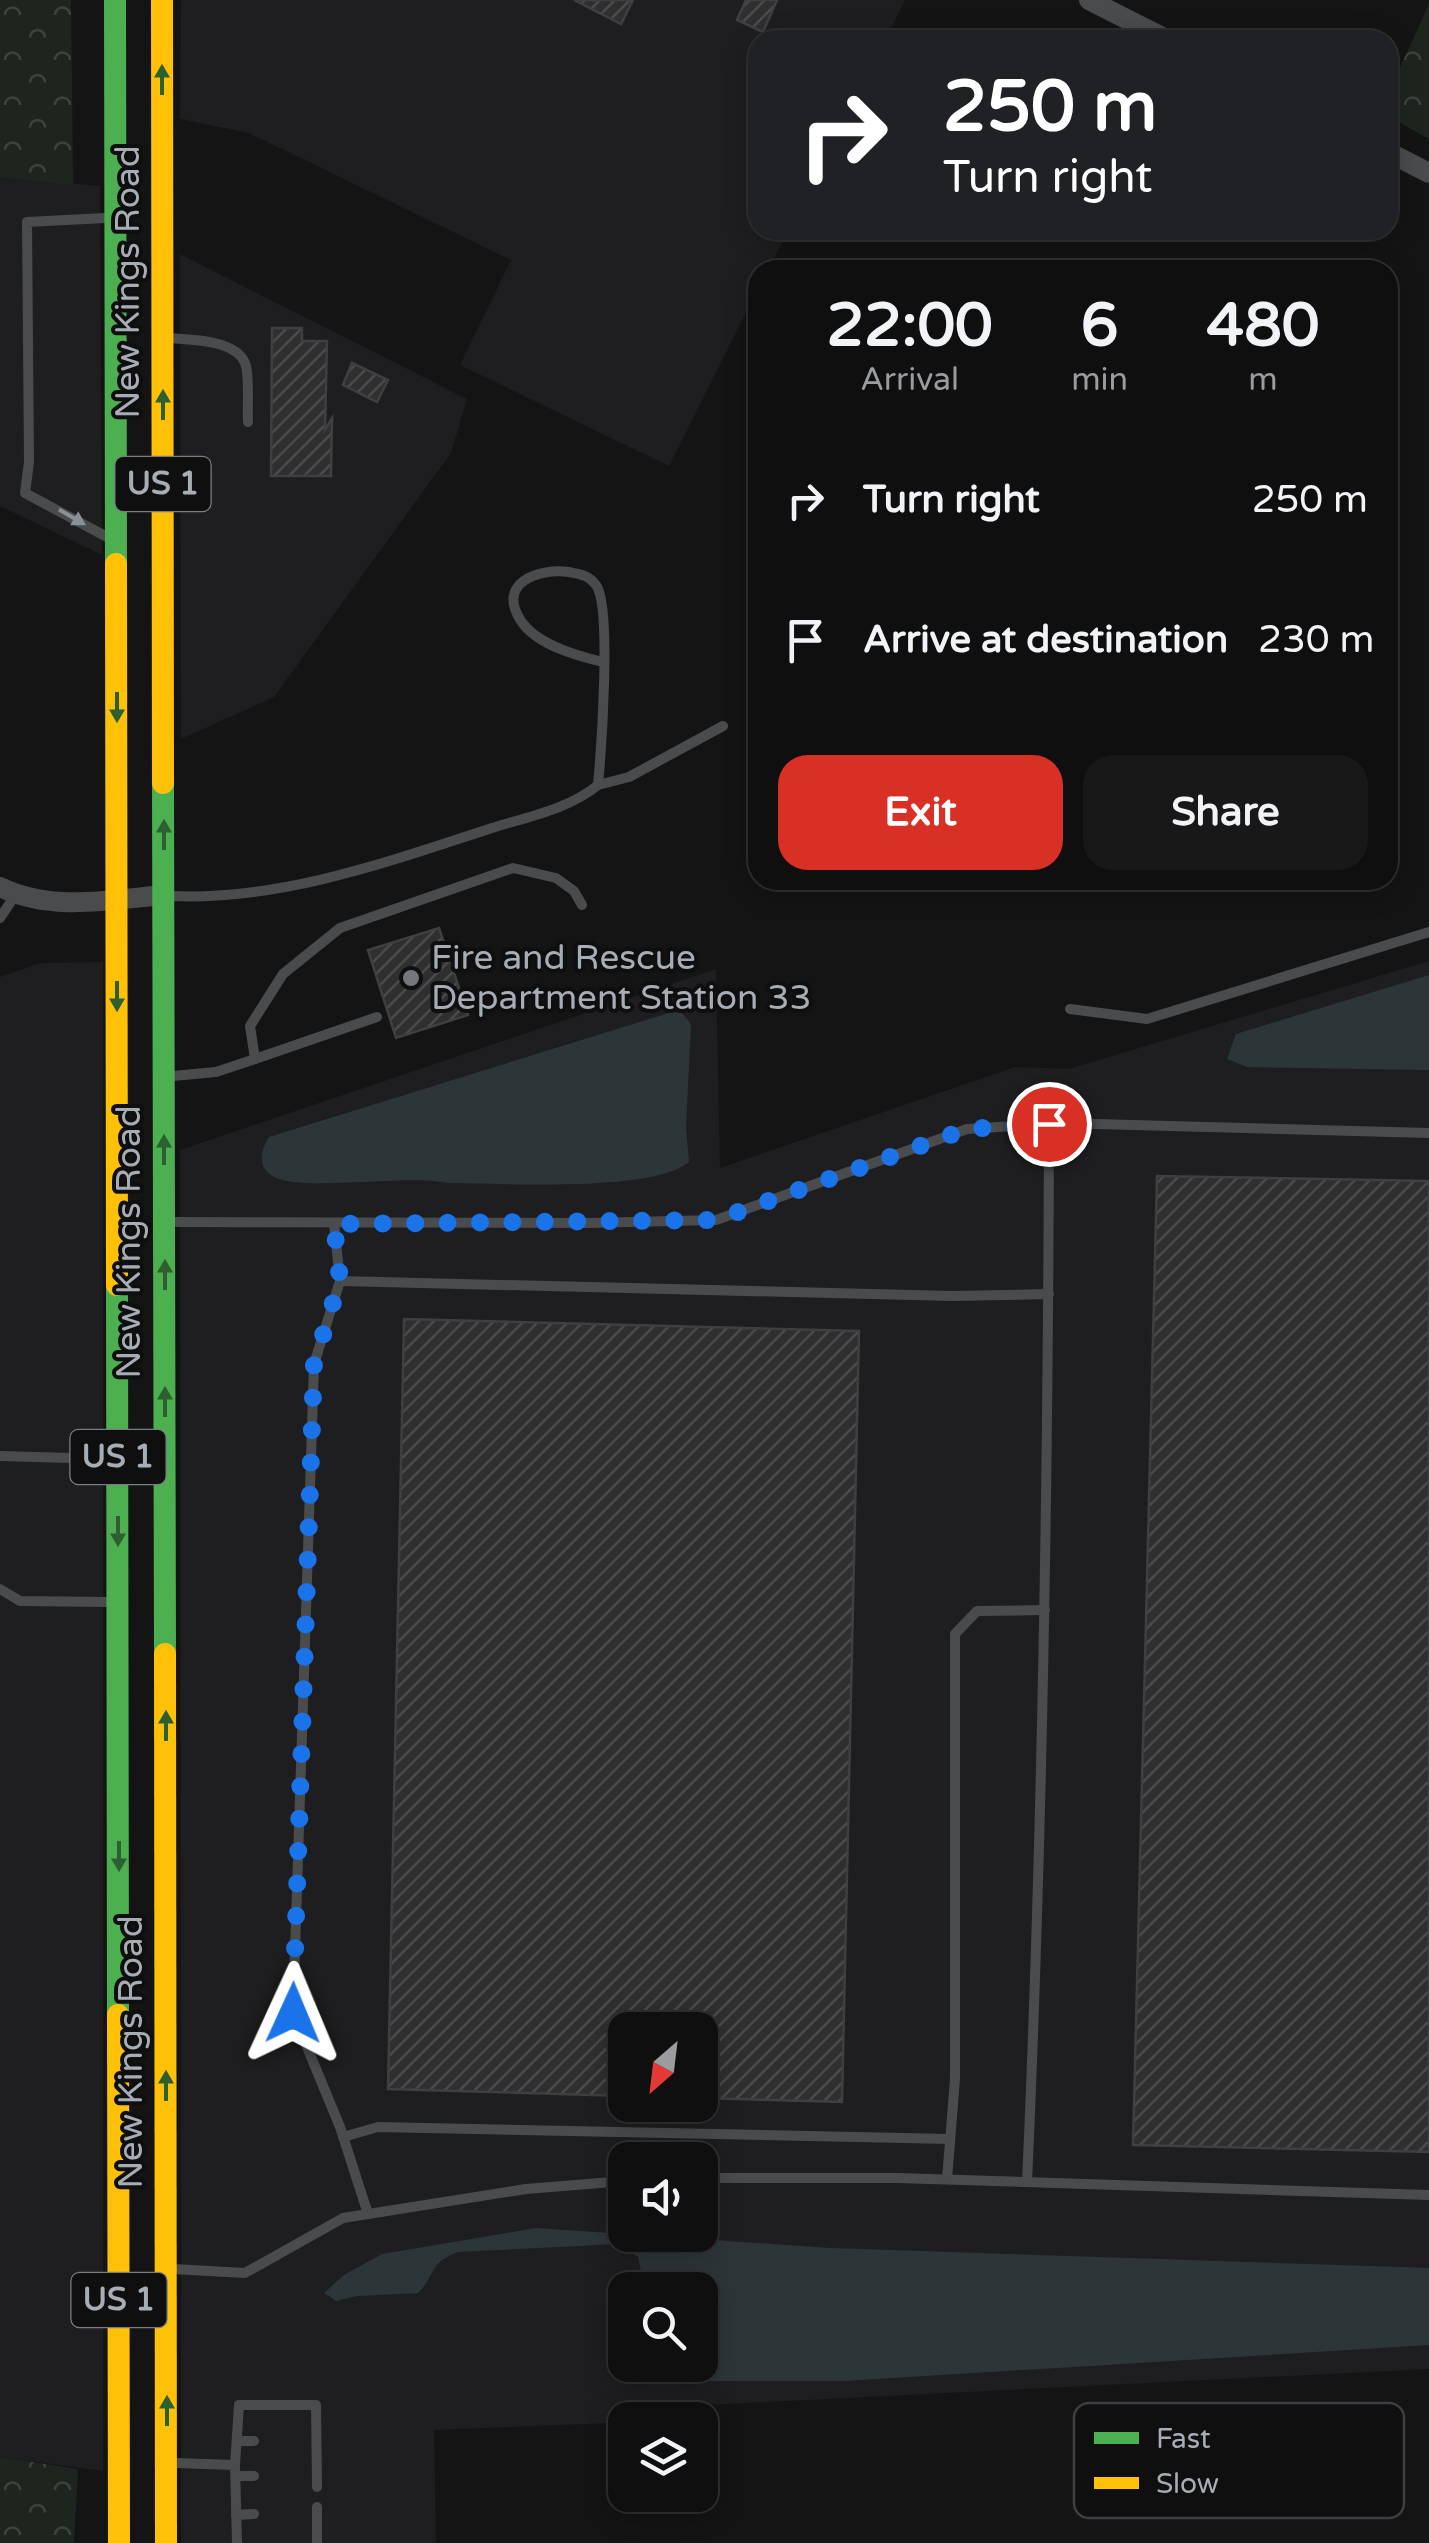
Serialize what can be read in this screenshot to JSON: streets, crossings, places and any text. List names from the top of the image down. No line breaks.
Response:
{"streets":{"highway":["New Kings Road","US 1"]},"places":["Fire and Rescue Department Station 33"],"legend":["Fast","Slow"],"north":"bottom left","page":{"turn":["250 m","Turn right"],"eta":["22:00","Arrival","6","min","480","m"],"list":[{"name":"Turn right","value":"250 m"},{"name":"Arrive at destination","value":"230 m"}],"buttons":["Exit","Share"]}}
